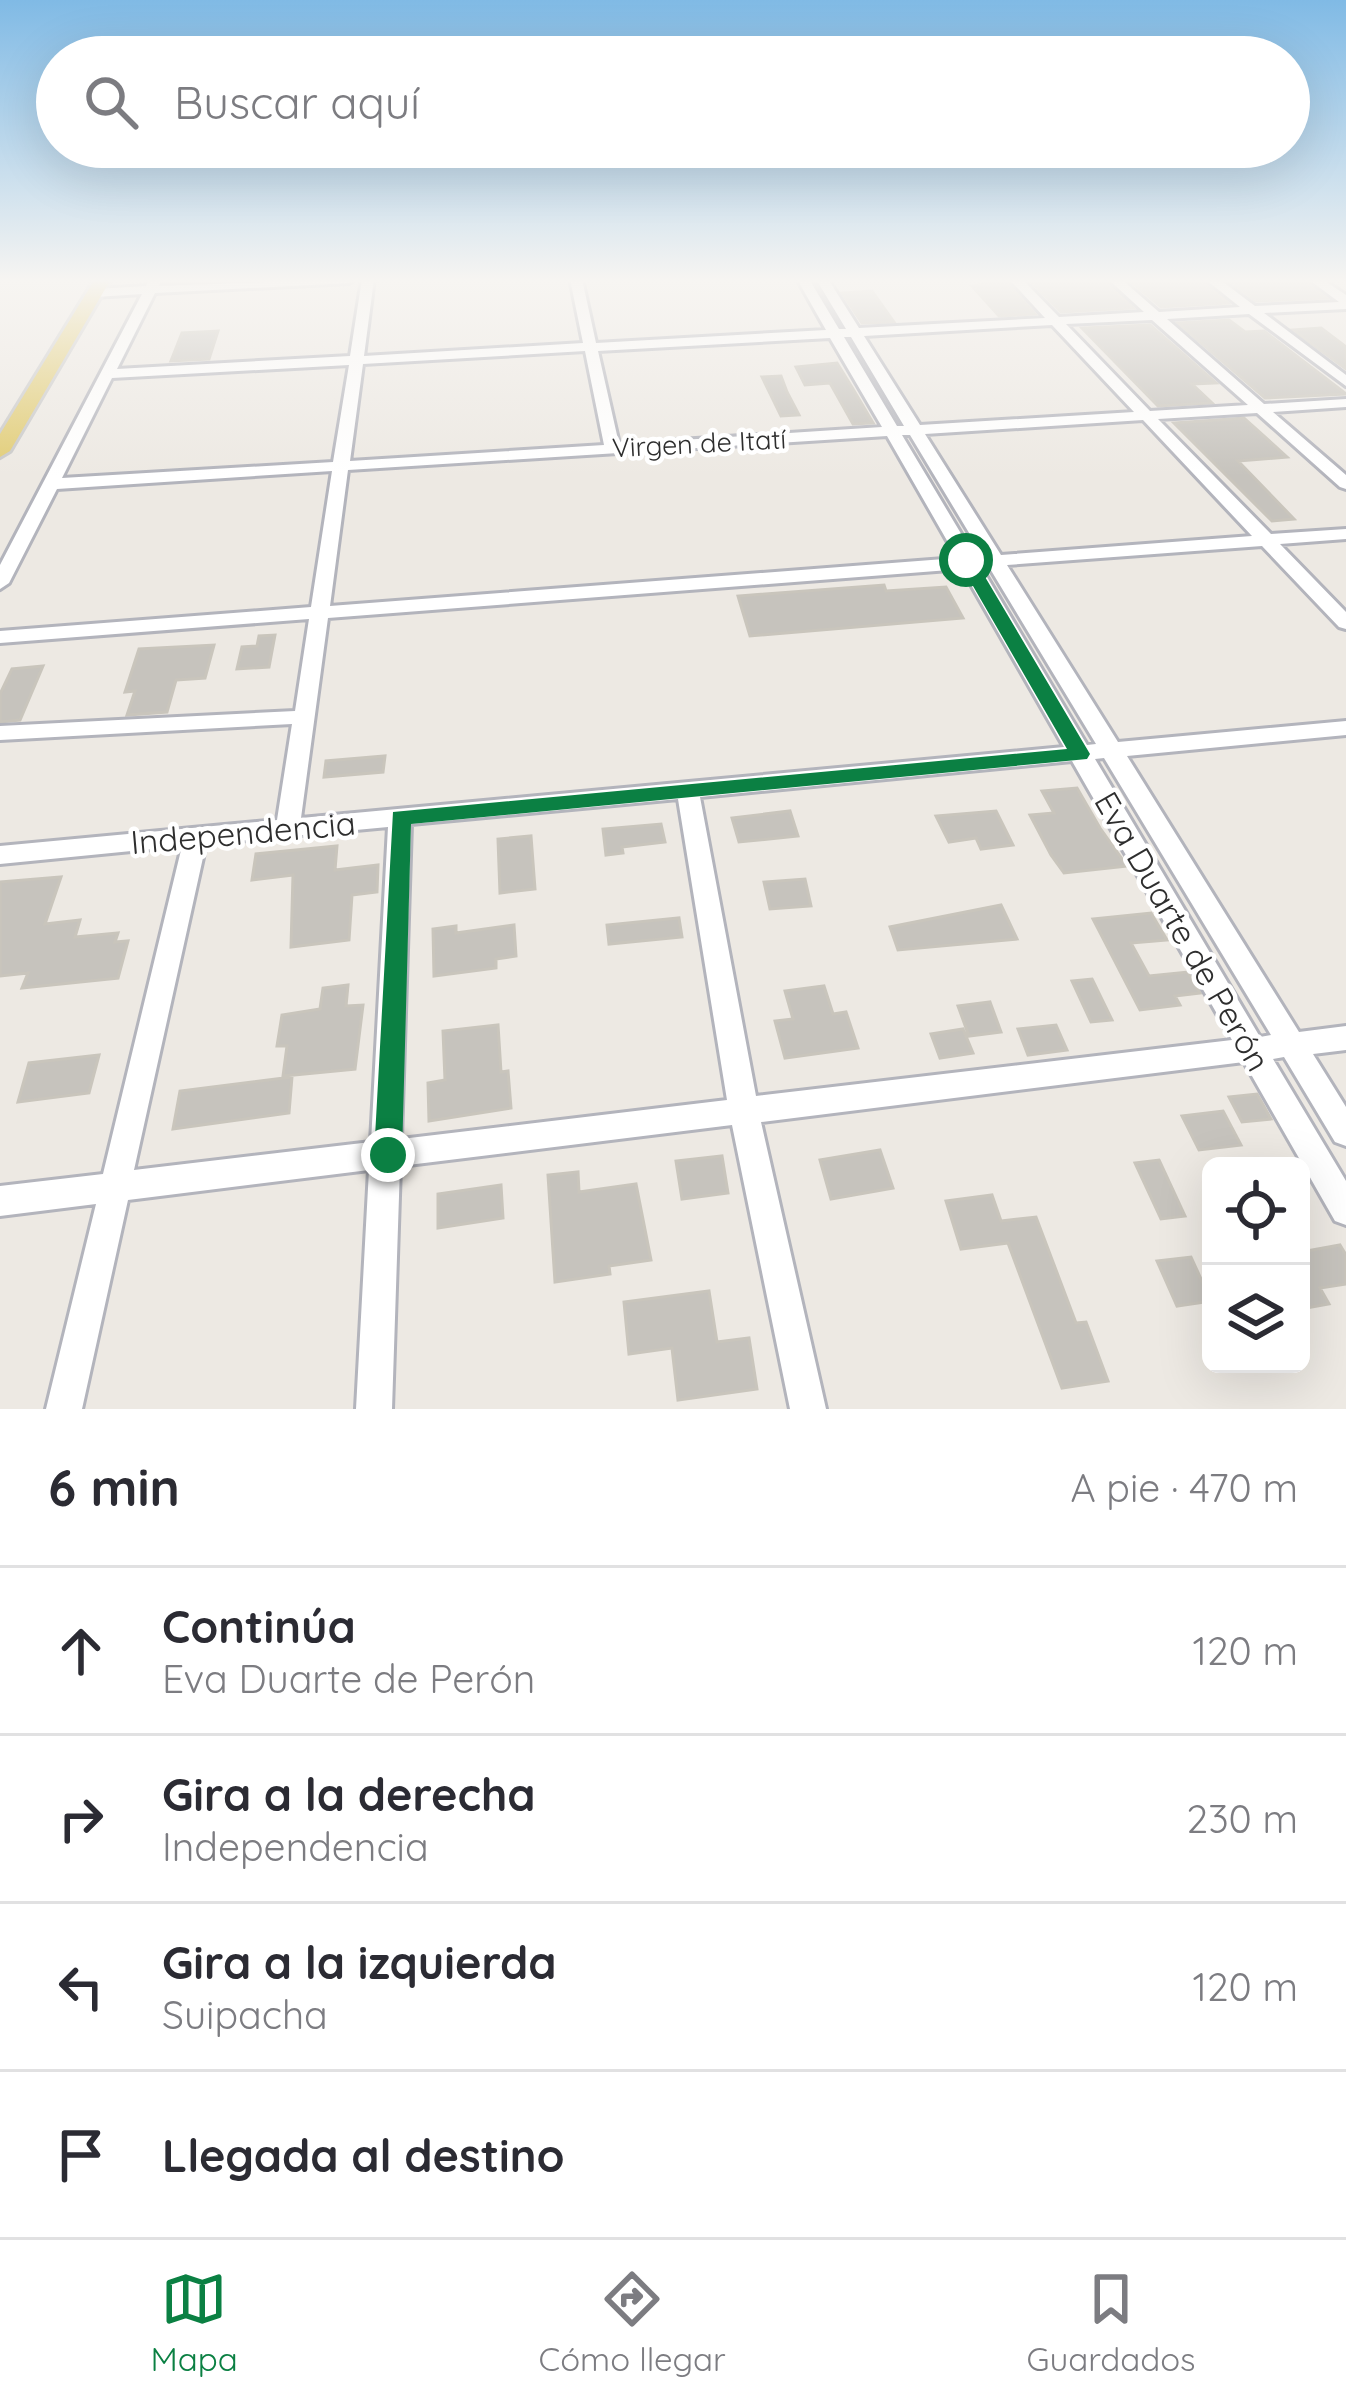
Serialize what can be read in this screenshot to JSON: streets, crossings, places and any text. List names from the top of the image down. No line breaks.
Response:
{"streets":{"street":["Virgen de Itatí","Independencia","Eva Duarte de Perón"]},"crossings":[["Virgen de Itatí","Eva Duarte de Perón"],["Independencia","Eva Duarte de Perón"]],"page":{"search":"Buscar aquí","heading":["6 min","A pie · 470 m"],"list":[["Continúa","Eva Duarte de Perón","120 m"],["Gira a la derecha","Independencia","230 m"],["Gira a la izquierda","Suipacha","120 m"],"Llegada al destino"],"nav":["Mapa","Cómo llegar","Guardados"]}}
